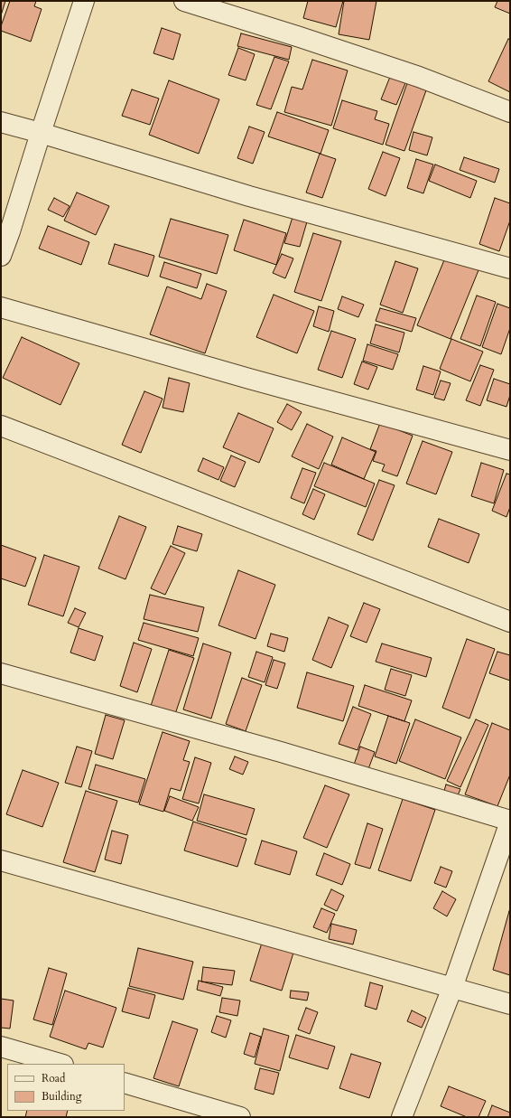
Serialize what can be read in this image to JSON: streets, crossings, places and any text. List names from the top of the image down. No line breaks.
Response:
{"legend":["Road","Building"]}
